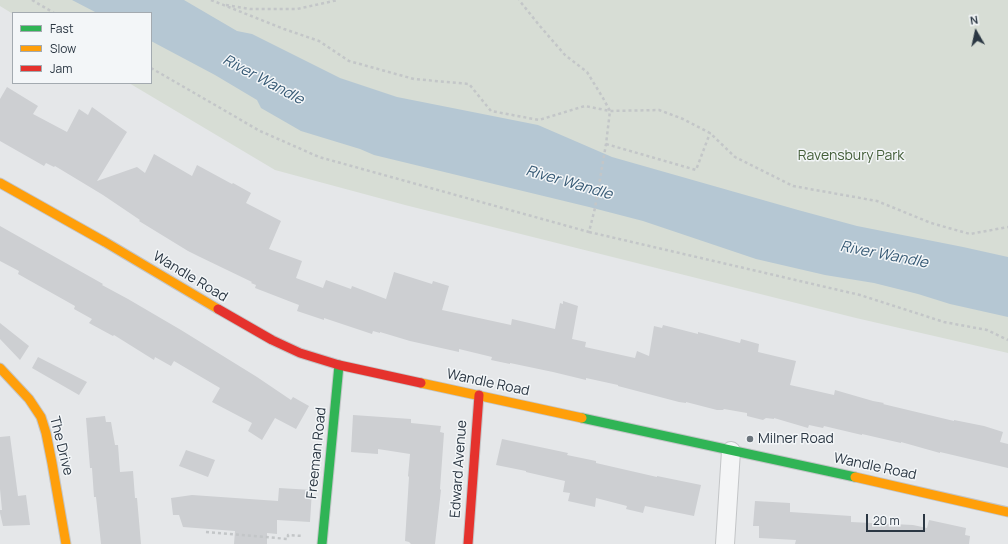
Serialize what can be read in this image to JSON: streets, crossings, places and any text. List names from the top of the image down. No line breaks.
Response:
{"streets":{"street":["Wandle Road","The Drive","Freeman Road","Edward Avenue"]},"crossings":[["Wandle Road","Freeman Road"],["Wandle Road","Edward Avenue"]],"water":["River Wandle"],"parks":["Ravensbury Park"],"places":["Milner Road"],"legend":["Fast","Slow","Jam"],"scale_bar":"20 m","north":"top"}
